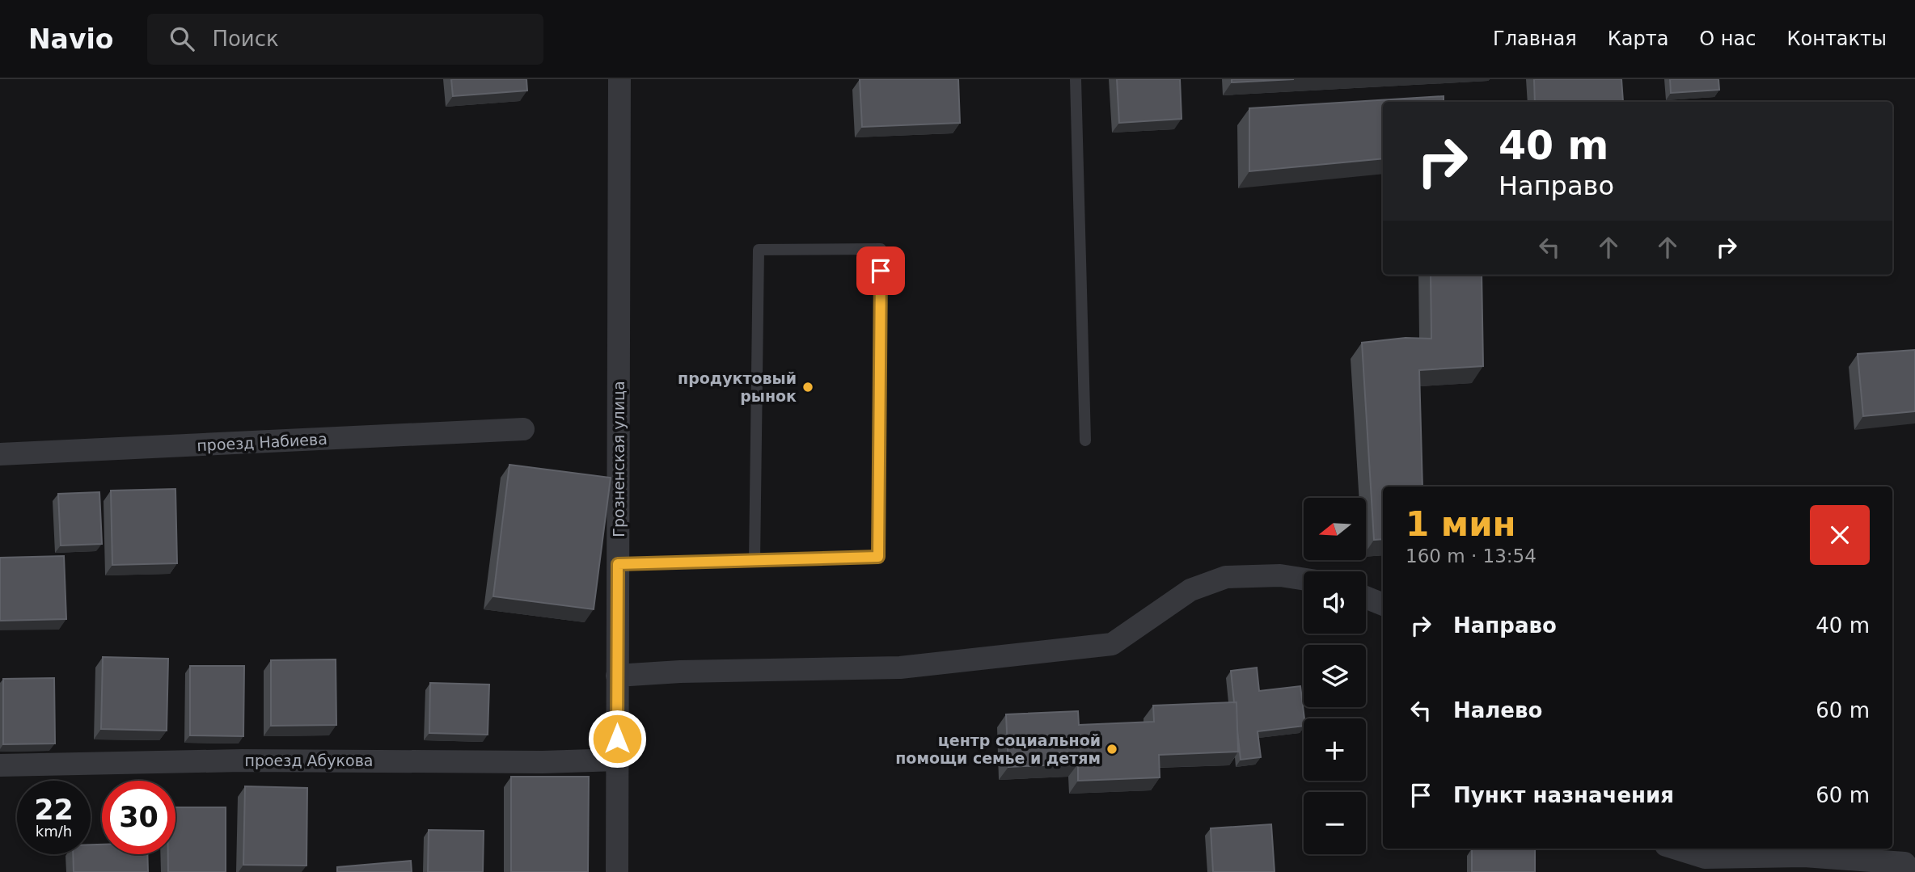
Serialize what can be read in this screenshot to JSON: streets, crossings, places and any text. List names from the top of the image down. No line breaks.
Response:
{"streets":{"street":["проезд Набиева","Грозненская улица","проезд Абукова"]},"crossings":[["Грозненская улица","проезд Абукова"]],"places":["продуктовый рынок","центр социальной помощи семье и детям"],"north":"left","page":{"header":"Navio","search":"Поиск","nav":["Главная","Карта","О нас","Контакты"],"turn":["40 m","Направо"],"heading":["1 мин","160 m · 13:54"],"map_buttons":["+","−"],"list":[{"name":"Направо","value":"40 m"},{"name":"Налево","value":"60 m"},{"name":"Пункт назначения","value":"60 m"}],"speed":"22 km/h","limit":"30"}}
